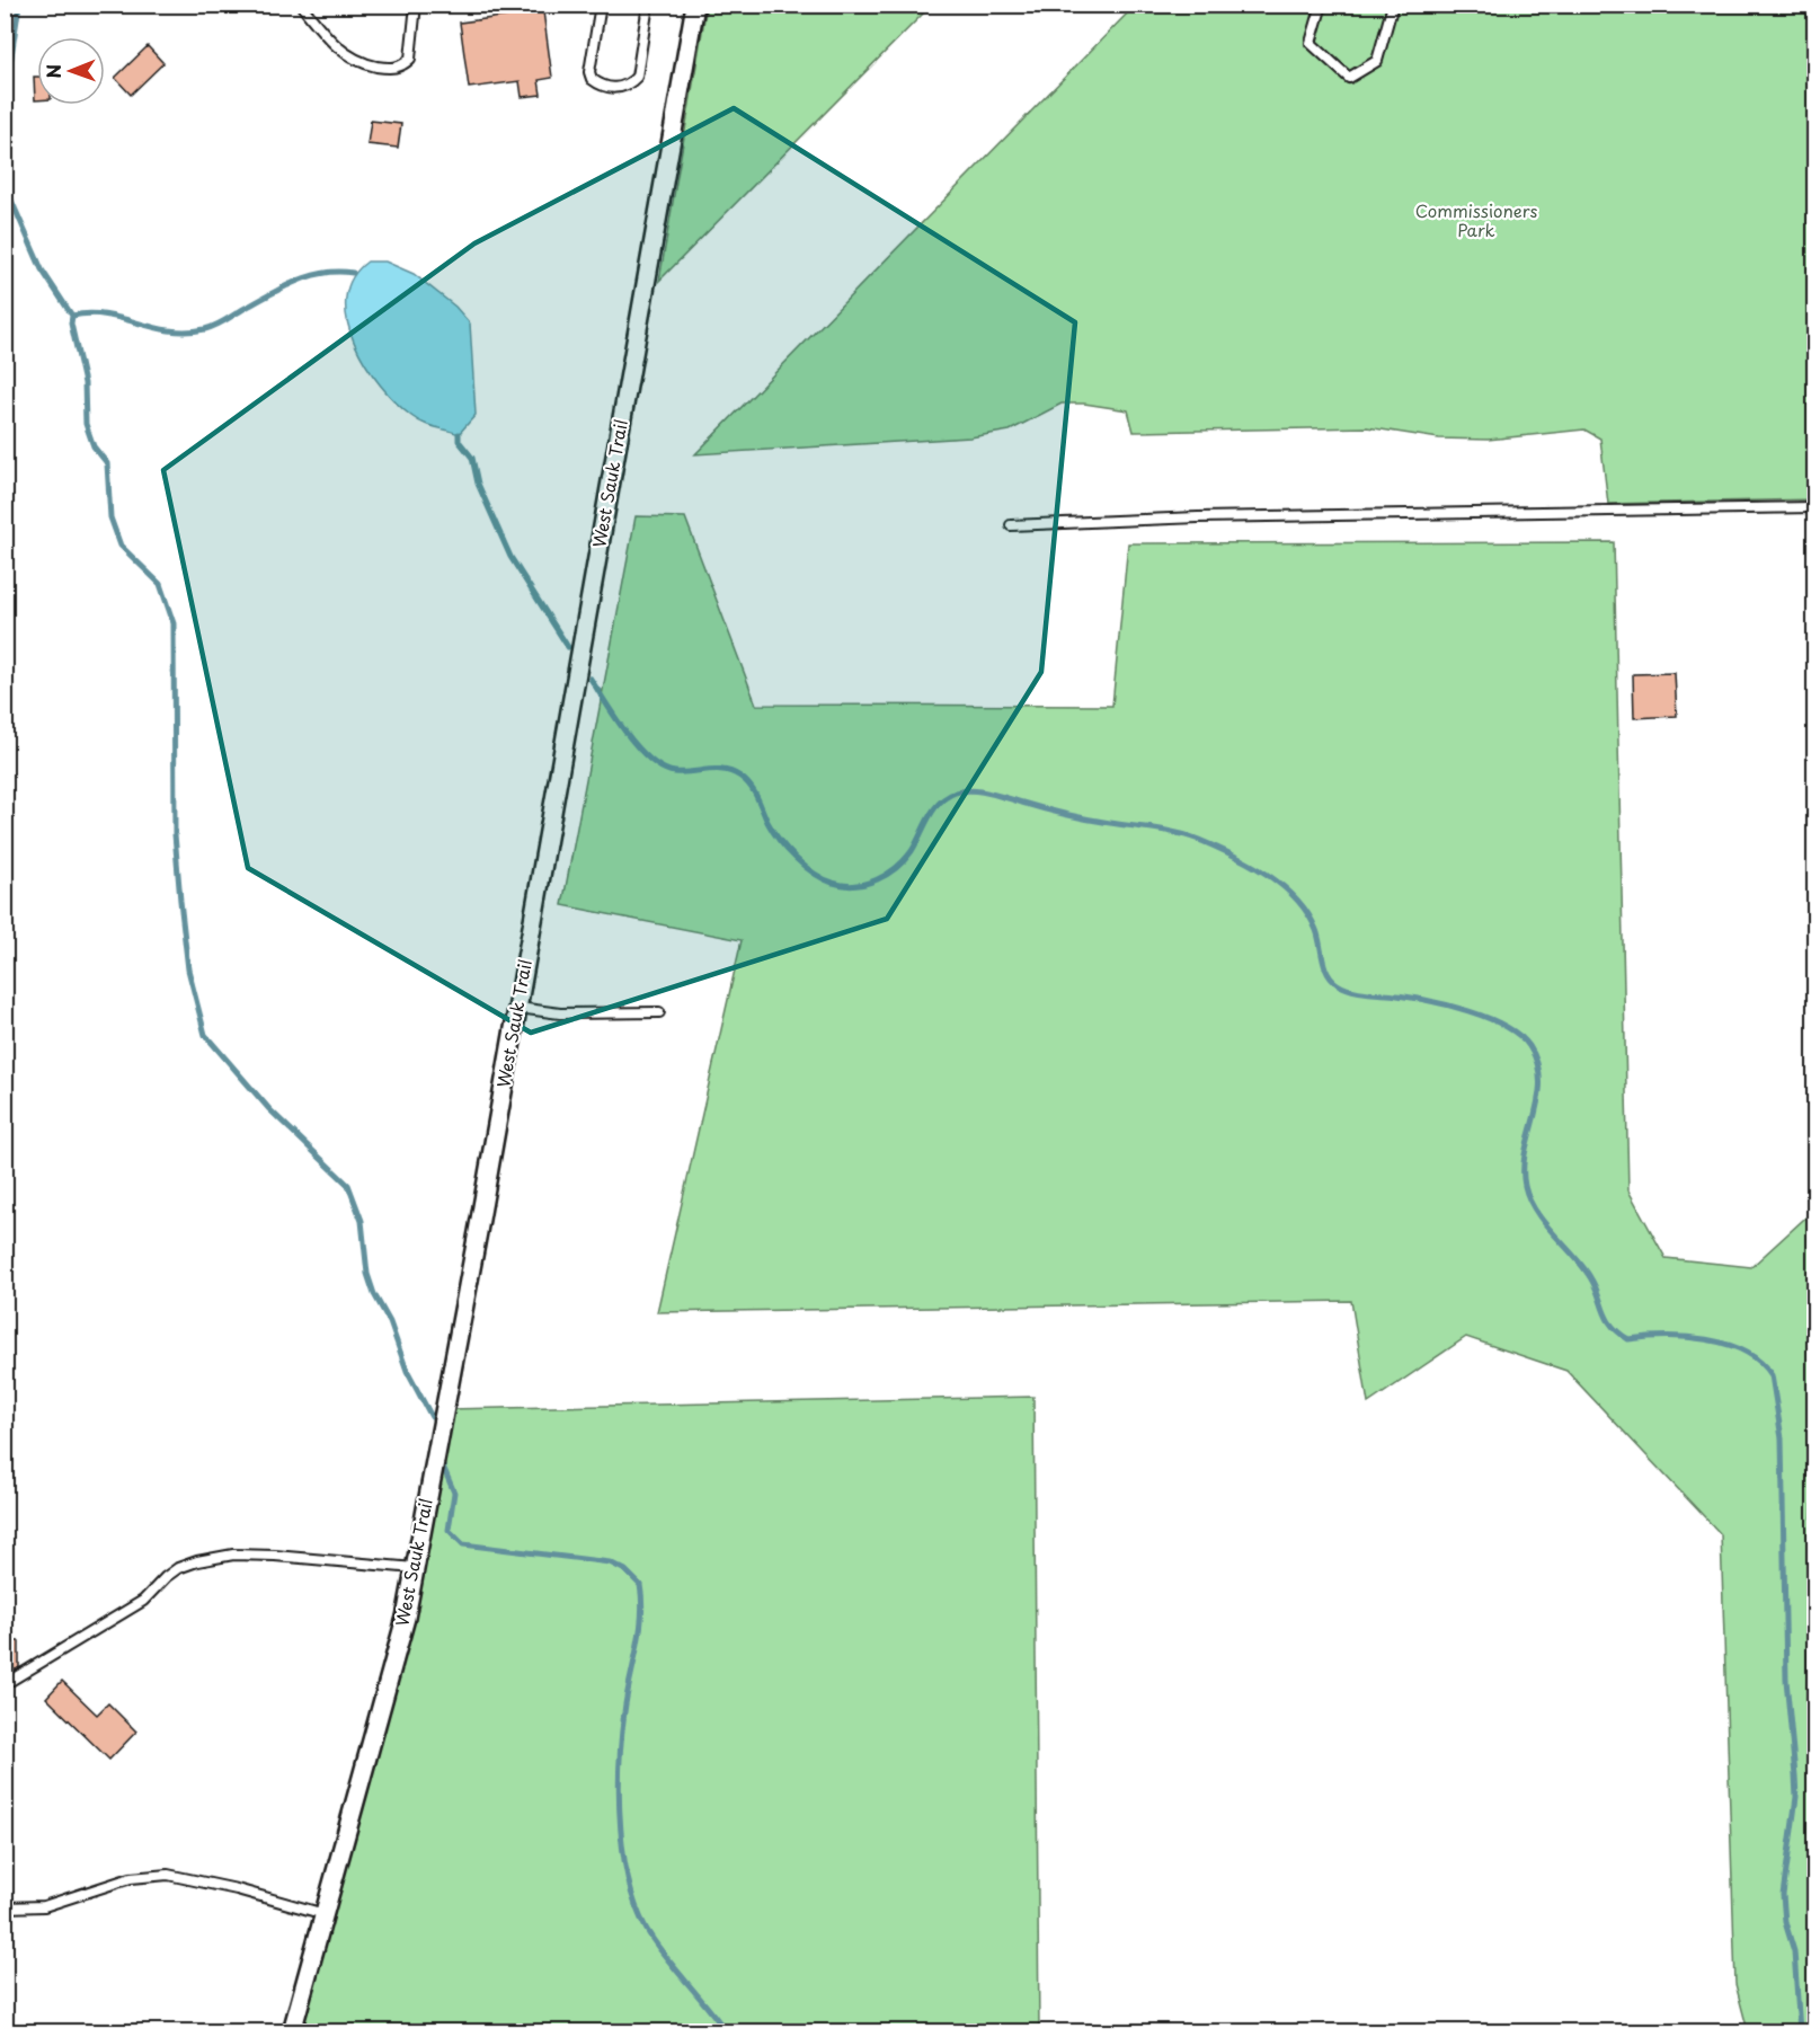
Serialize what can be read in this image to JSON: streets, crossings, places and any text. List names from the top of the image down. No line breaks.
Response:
{"streets":{"street":["West Sauk Trail"]},"parks":["Commissioners Park"],"north":"left"}
